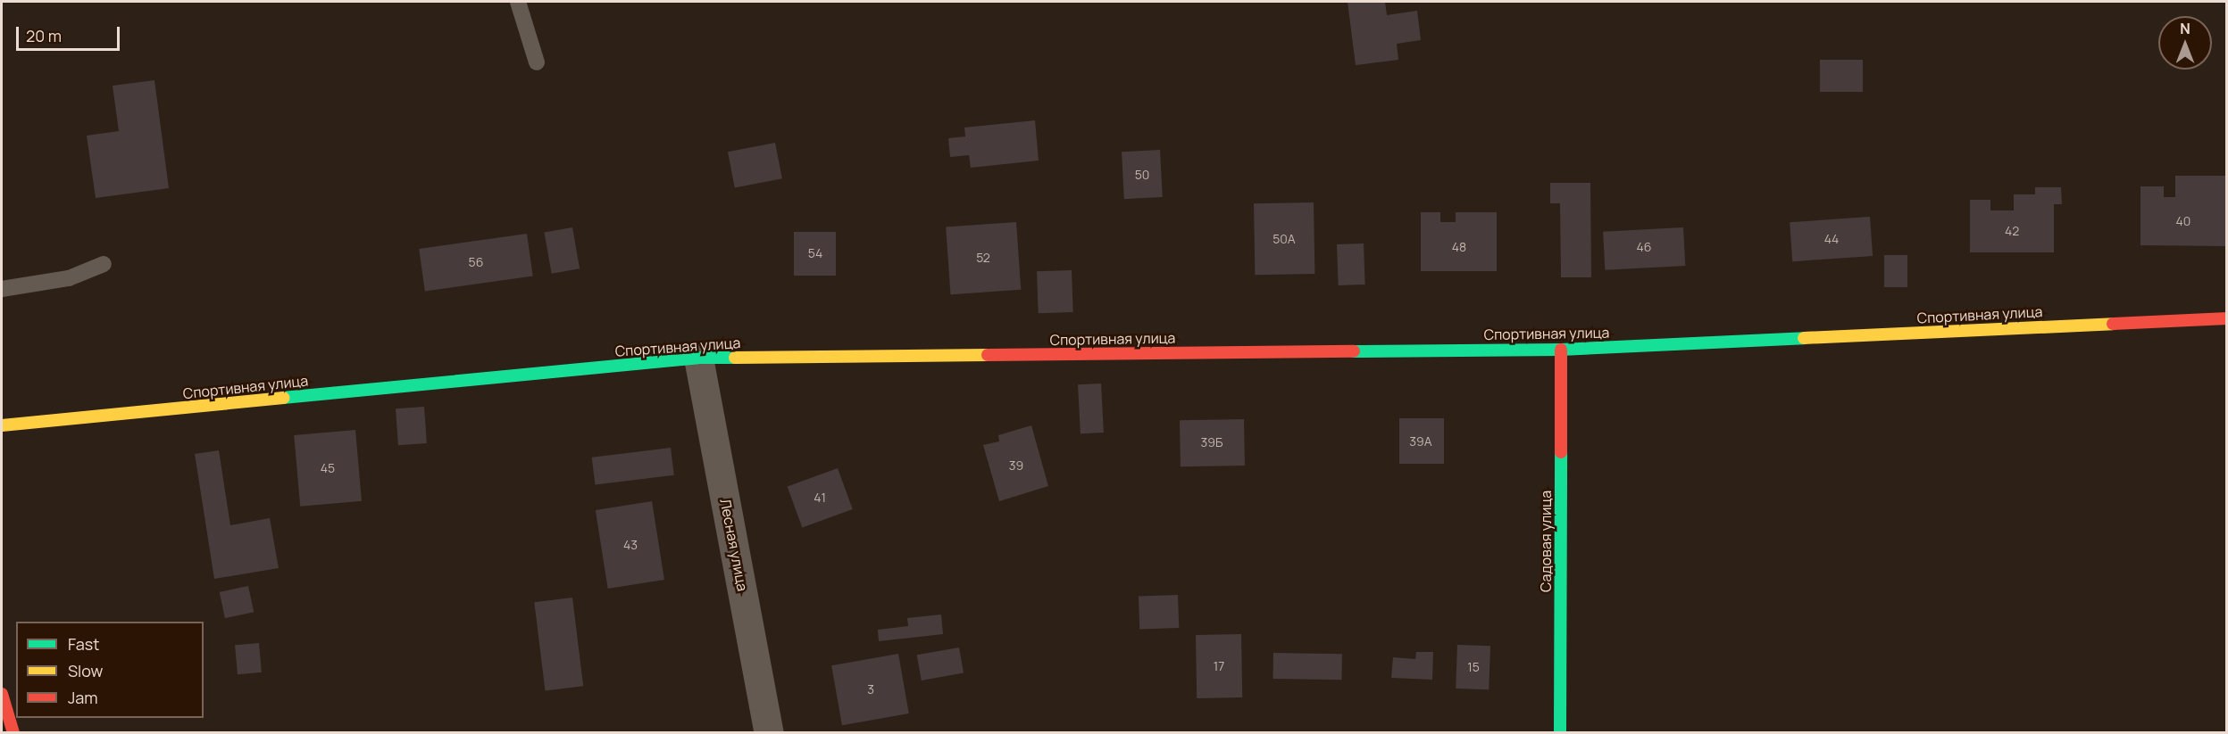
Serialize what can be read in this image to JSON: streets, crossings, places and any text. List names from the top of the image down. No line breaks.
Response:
{"streets":{"street":["Спортивная улица","Садовая улица","Лесная улица"]},"crossings":[["Спортивная улица","Садовая улица"],["Спортивная улица","Лесная улица"]],"house_numbers":["50","40","42","50А","44","48","46","54","52","56","39А","39Б","39","45","41","43","17","15","3"],"legend":["Fast","Slow","Jam"],"scale_bar":"20 m","north":"top"}
